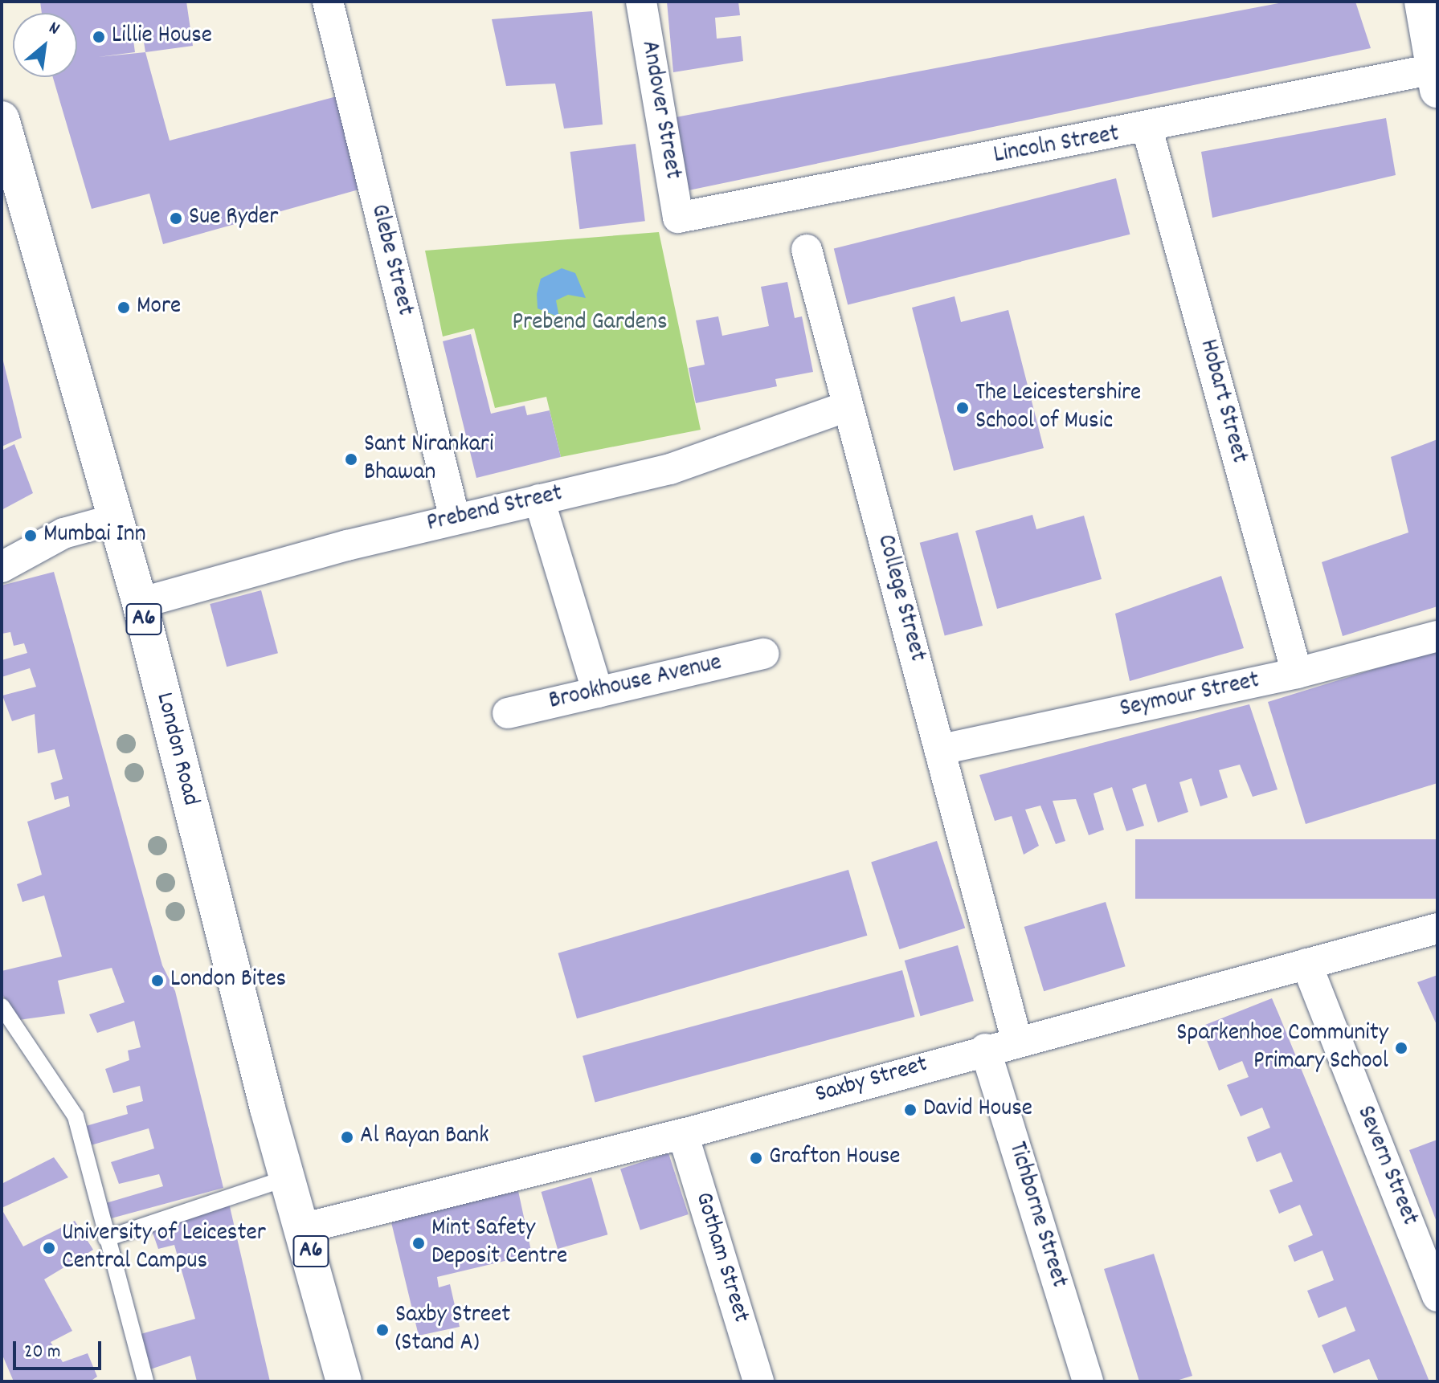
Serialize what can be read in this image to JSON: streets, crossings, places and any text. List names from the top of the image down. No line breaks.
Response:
{"streets":{"main road":["A6","London Road"],"street":["Andover Street","Lincoln Street","Glebe Street","Hobart Street","Prebend Street","College Street","Brookhouse Avenue","Seymour Street","Saxby Street","Severn Street","Tichborne Street","Gotham Street"]},"crossings":[["Andover Street","Lincoln Street"],["Lincoln Street","Hobart Street"],["Glebe Street","Prebend Street"],["Hobart Street","Seymour Street"],["Prebend Street","College Street"],["Prebend Street","London Road"],["College Street","Seymour Street"],["College Street","Saxby Street"],["London Road","Saxby Street"],["Saxby Street","Severn Street"],["Saxby Street","Tichborne Street"],["Saxby Street","Gotham Street"]],"parks":["Prebend Gardens"],"places":["Lillie House","Sue Ryder","More","The Leicestershire School of Music","Sant Nirankari Bhawan","Mumbai Inn","London Bites","Sparkenhoe Community Primary School","David House","Al Rayan Bank","Grafton House","Mint Safety Deposit Centre","University of Leicester Central Campus","Saxby Street (Stand A)"],"scale_bar":"20 m","north":"top right"}
